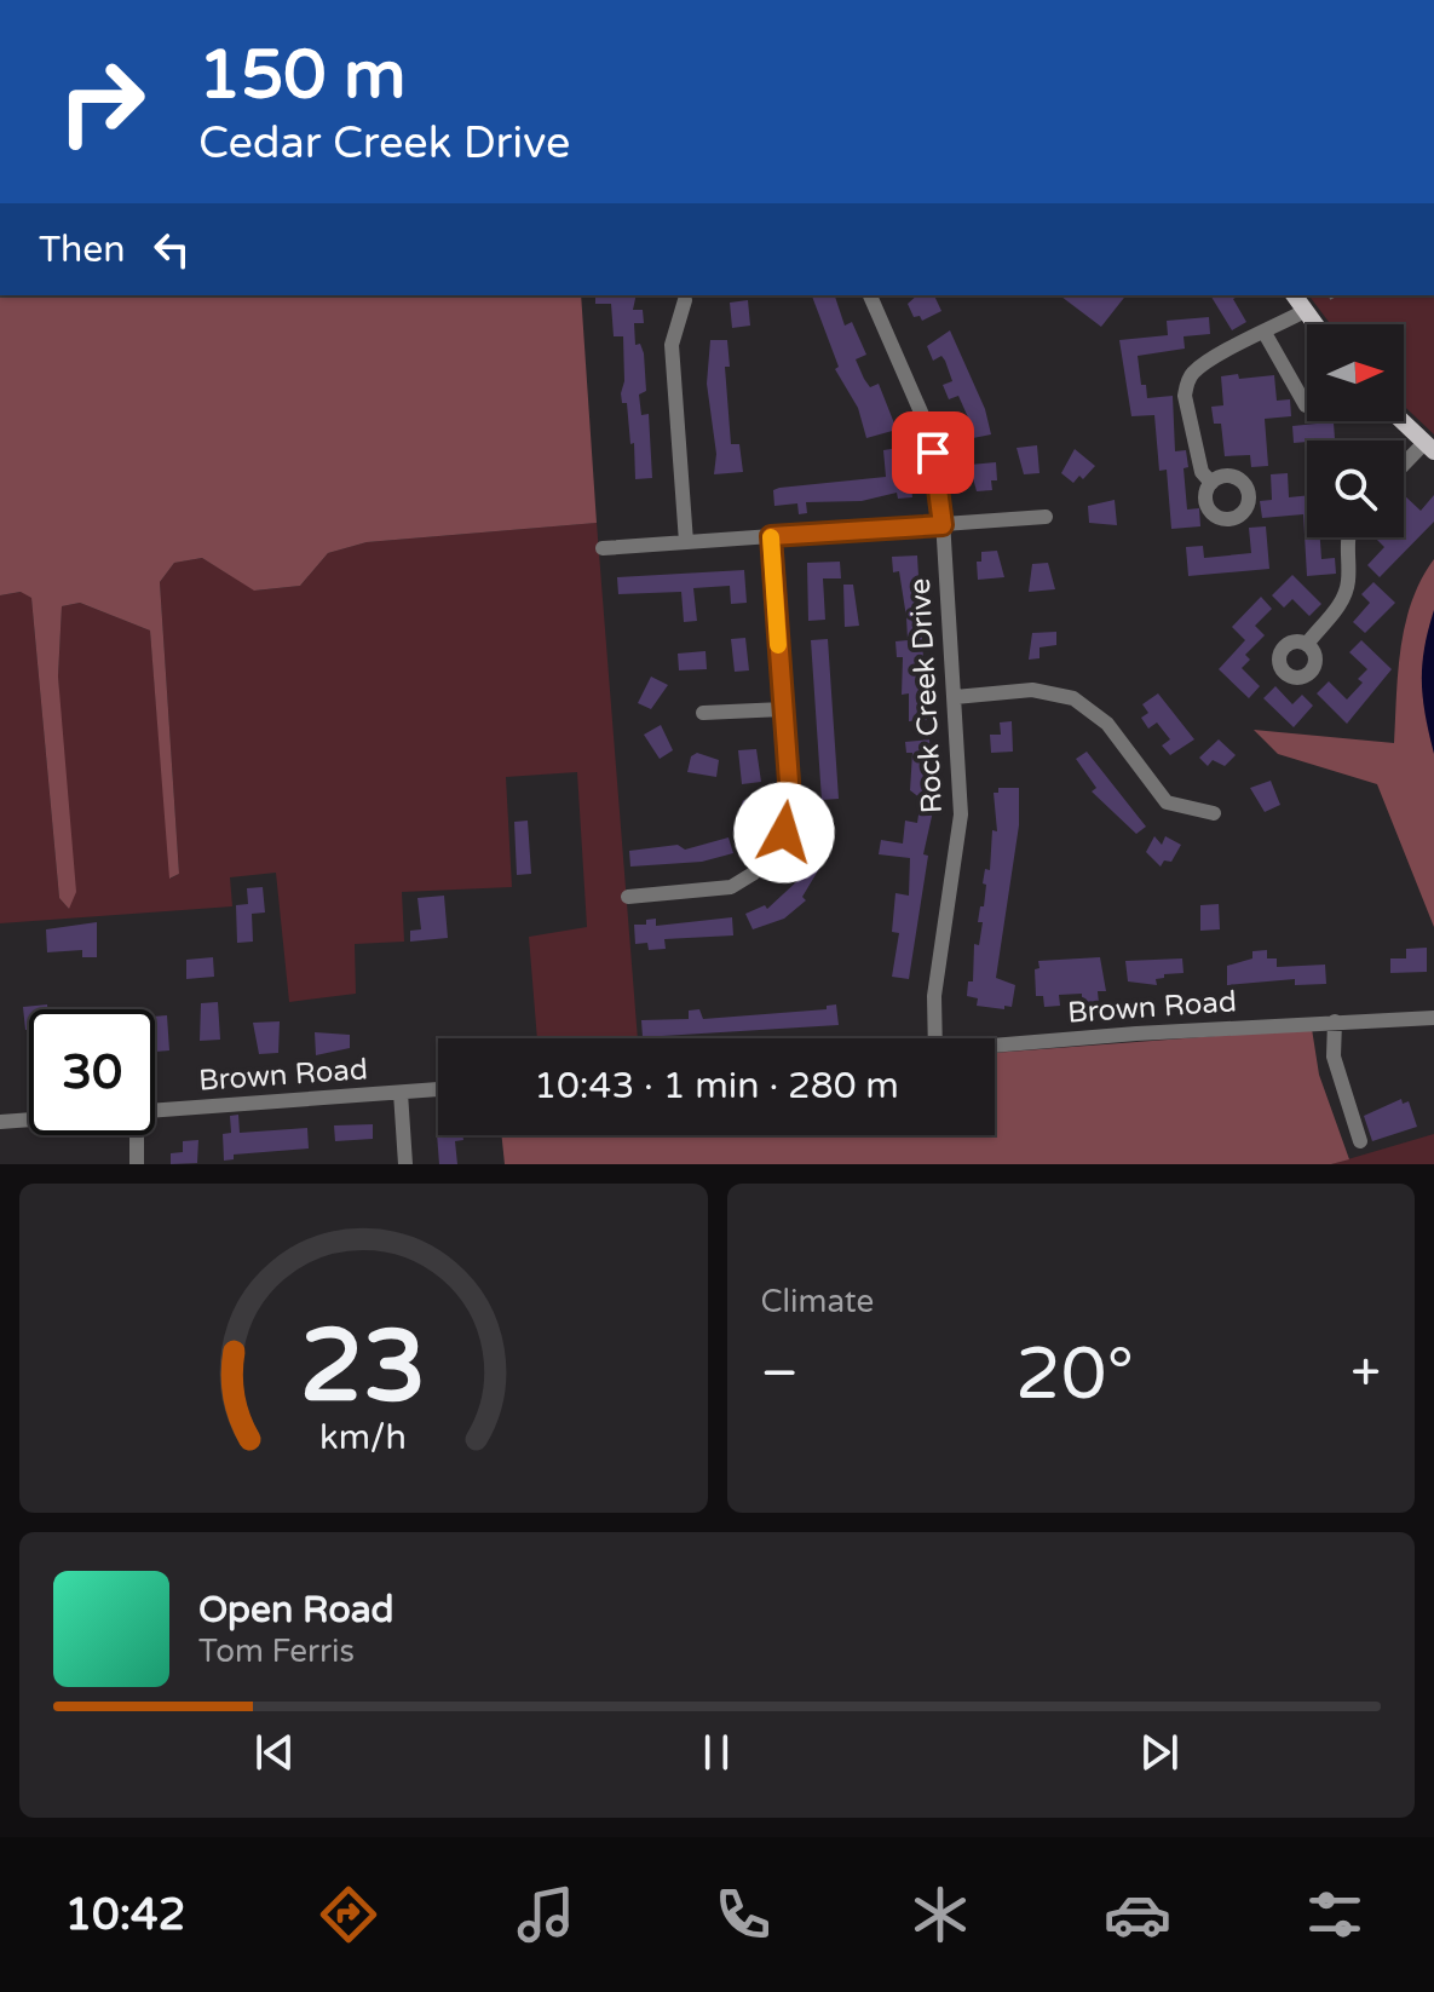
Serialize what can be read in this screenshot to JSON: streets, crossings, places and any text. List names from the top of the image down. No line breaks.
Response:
{"streets":{"street":["Rock Creek Drive","Brown Road"]},"north":"right","page":{"turn":["150 m","Cedar Creek Drive"],"then":"Then","limit":"30","trip":"10:43 · 1 min · 280 m","tile":"Climate","heat":["−","20°","+"],"song":["Open Road","Tom Ferris"],"tabs":"10:42","gauge":["23","km/h"]}}
